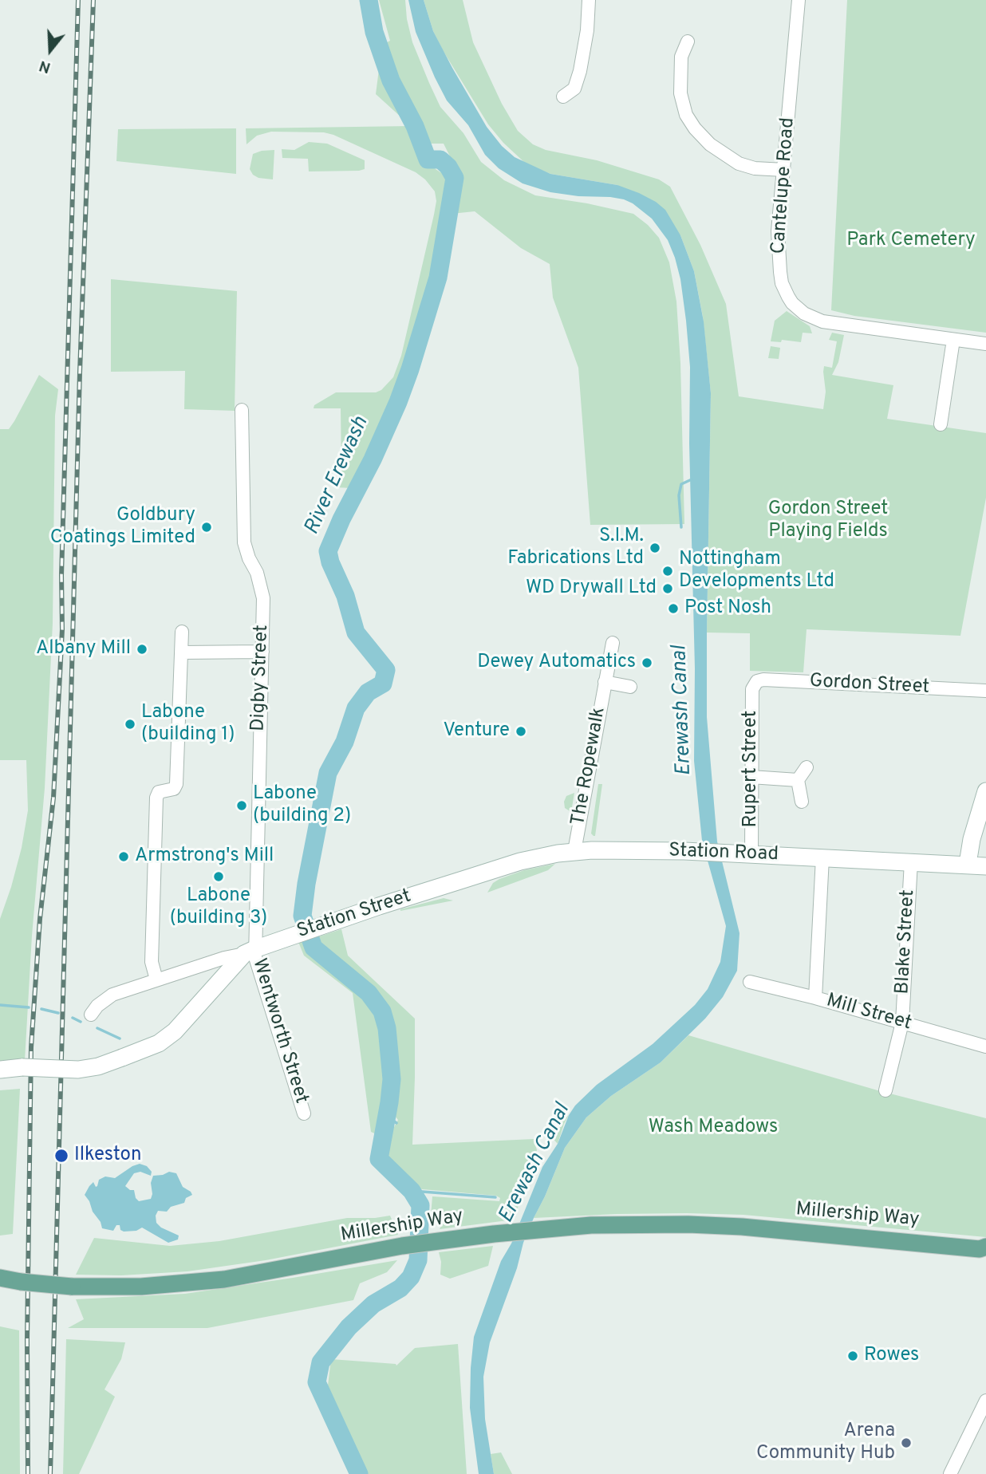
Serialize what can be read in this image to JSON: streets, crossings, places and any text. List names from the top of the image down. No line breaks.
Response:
{"streets":{"main road":["Millership Way"],"street":["Cantelupe Road","Digby Street","Gordon Street","The Ropewalk","Rupert Street","Station Road","Station Street","Blake Street","Mill Street","Wentworth Street"]},"crossings":[["Digby Street","Station Street"],["Digby Street","Wentworth Street"],["Gordon Street","Rupert Street"],["The Ropewalk","Station Road"],["Rupert Street","Station Road"],["Station Road","Station Street"],["Station Road","Blake Street"],["Station Street","Wentworth Street"],["Blake Street","Mill Street"]],"water":["River Erewash","Erewash Canal"],"parks":["Park Cemetery","Gordon Street Playing Fields","Wash Meadows"],"places":["Goldbury Coatings Limited","S.I.M. Fabrications Ltd","Nottingham Developments Ltd","WD Drywall Ltd","Post Nosh","Albany Mill","Dewey Automatics","Labone (building 1)","Venture","Labone (building 2)","Armstrong's Mill","Labone (building 3)","Ilkeston","Rowes","Arena Community Hub"],"north":"bottom"}
